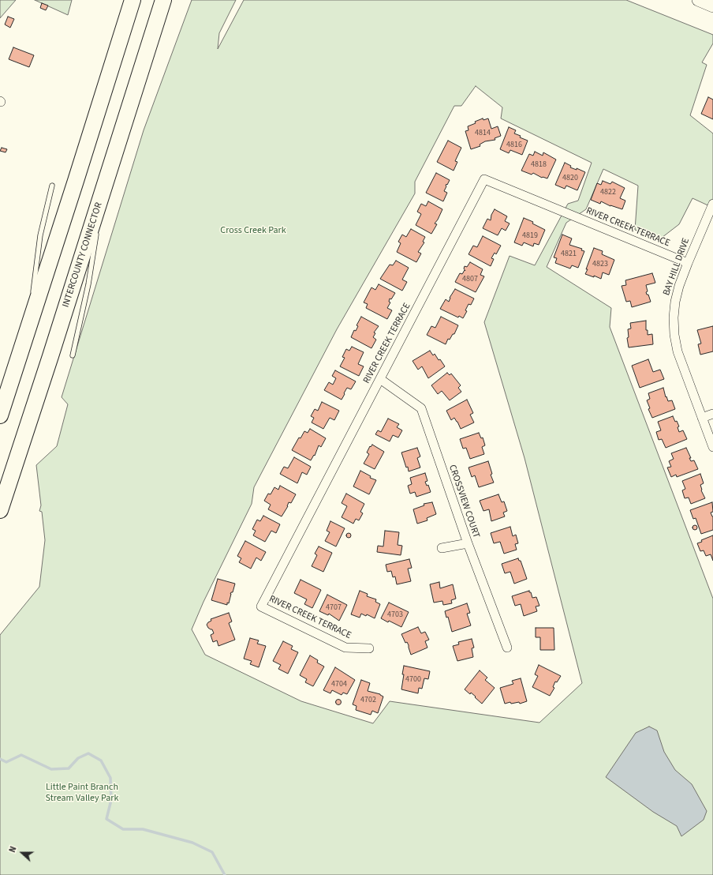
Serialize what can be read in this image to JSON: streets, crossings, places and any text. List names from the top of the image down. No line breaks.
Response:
{"streets":{"highway":["INTERCOUNTY CONNECTOR"],"street":["RIVER CREEK TERRACE","BAY HILL DRIVE","CROSSVIEW COURT"]},"crossings":[["RIVER CREEK TERRACE","BAY HILL DRIVE"],["RIVER CREEK TERRACE","CROSSVIEW COURT"]],"parks":["Cross Creek Park","Little Paint Branch Stream Valley Park"],"house_numbers":["4814","4816","4818","4820","4822","4819","4821","4823","4807","4707","4703","4700","4704","4702"],"north":"left"}
